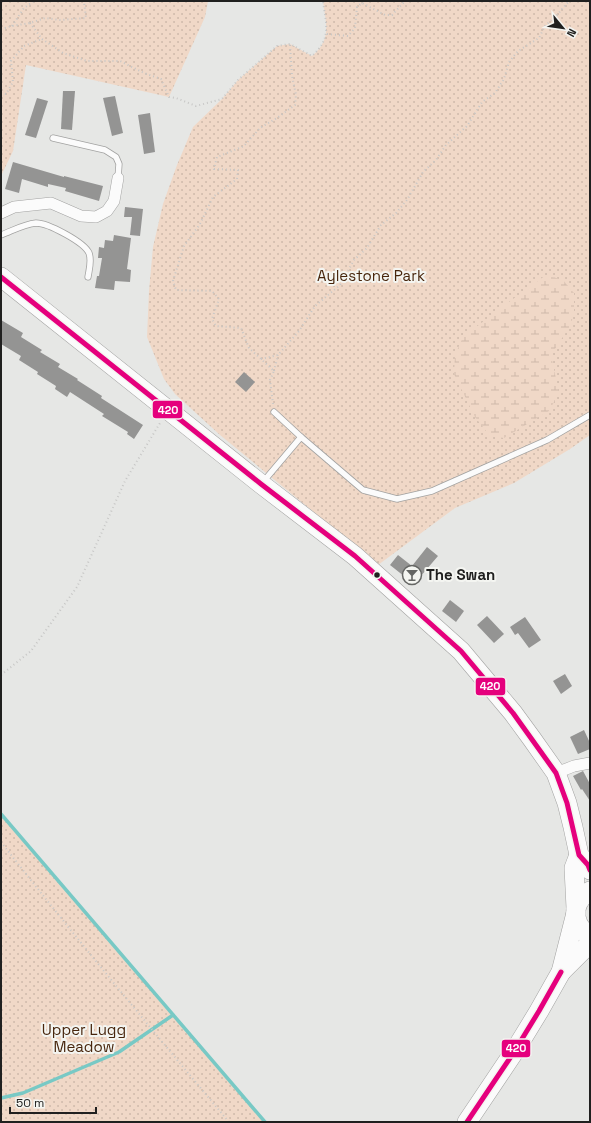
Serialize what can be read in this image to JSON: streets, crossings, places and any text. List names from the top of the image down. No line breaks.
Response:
{"parks":["Aylestone Park","Upper Lugg Meadow"],"places":{"bar":["The Swan"]},"lines":["transit line 420"],"scale_bar":"50 m","north":"bottom right"}
